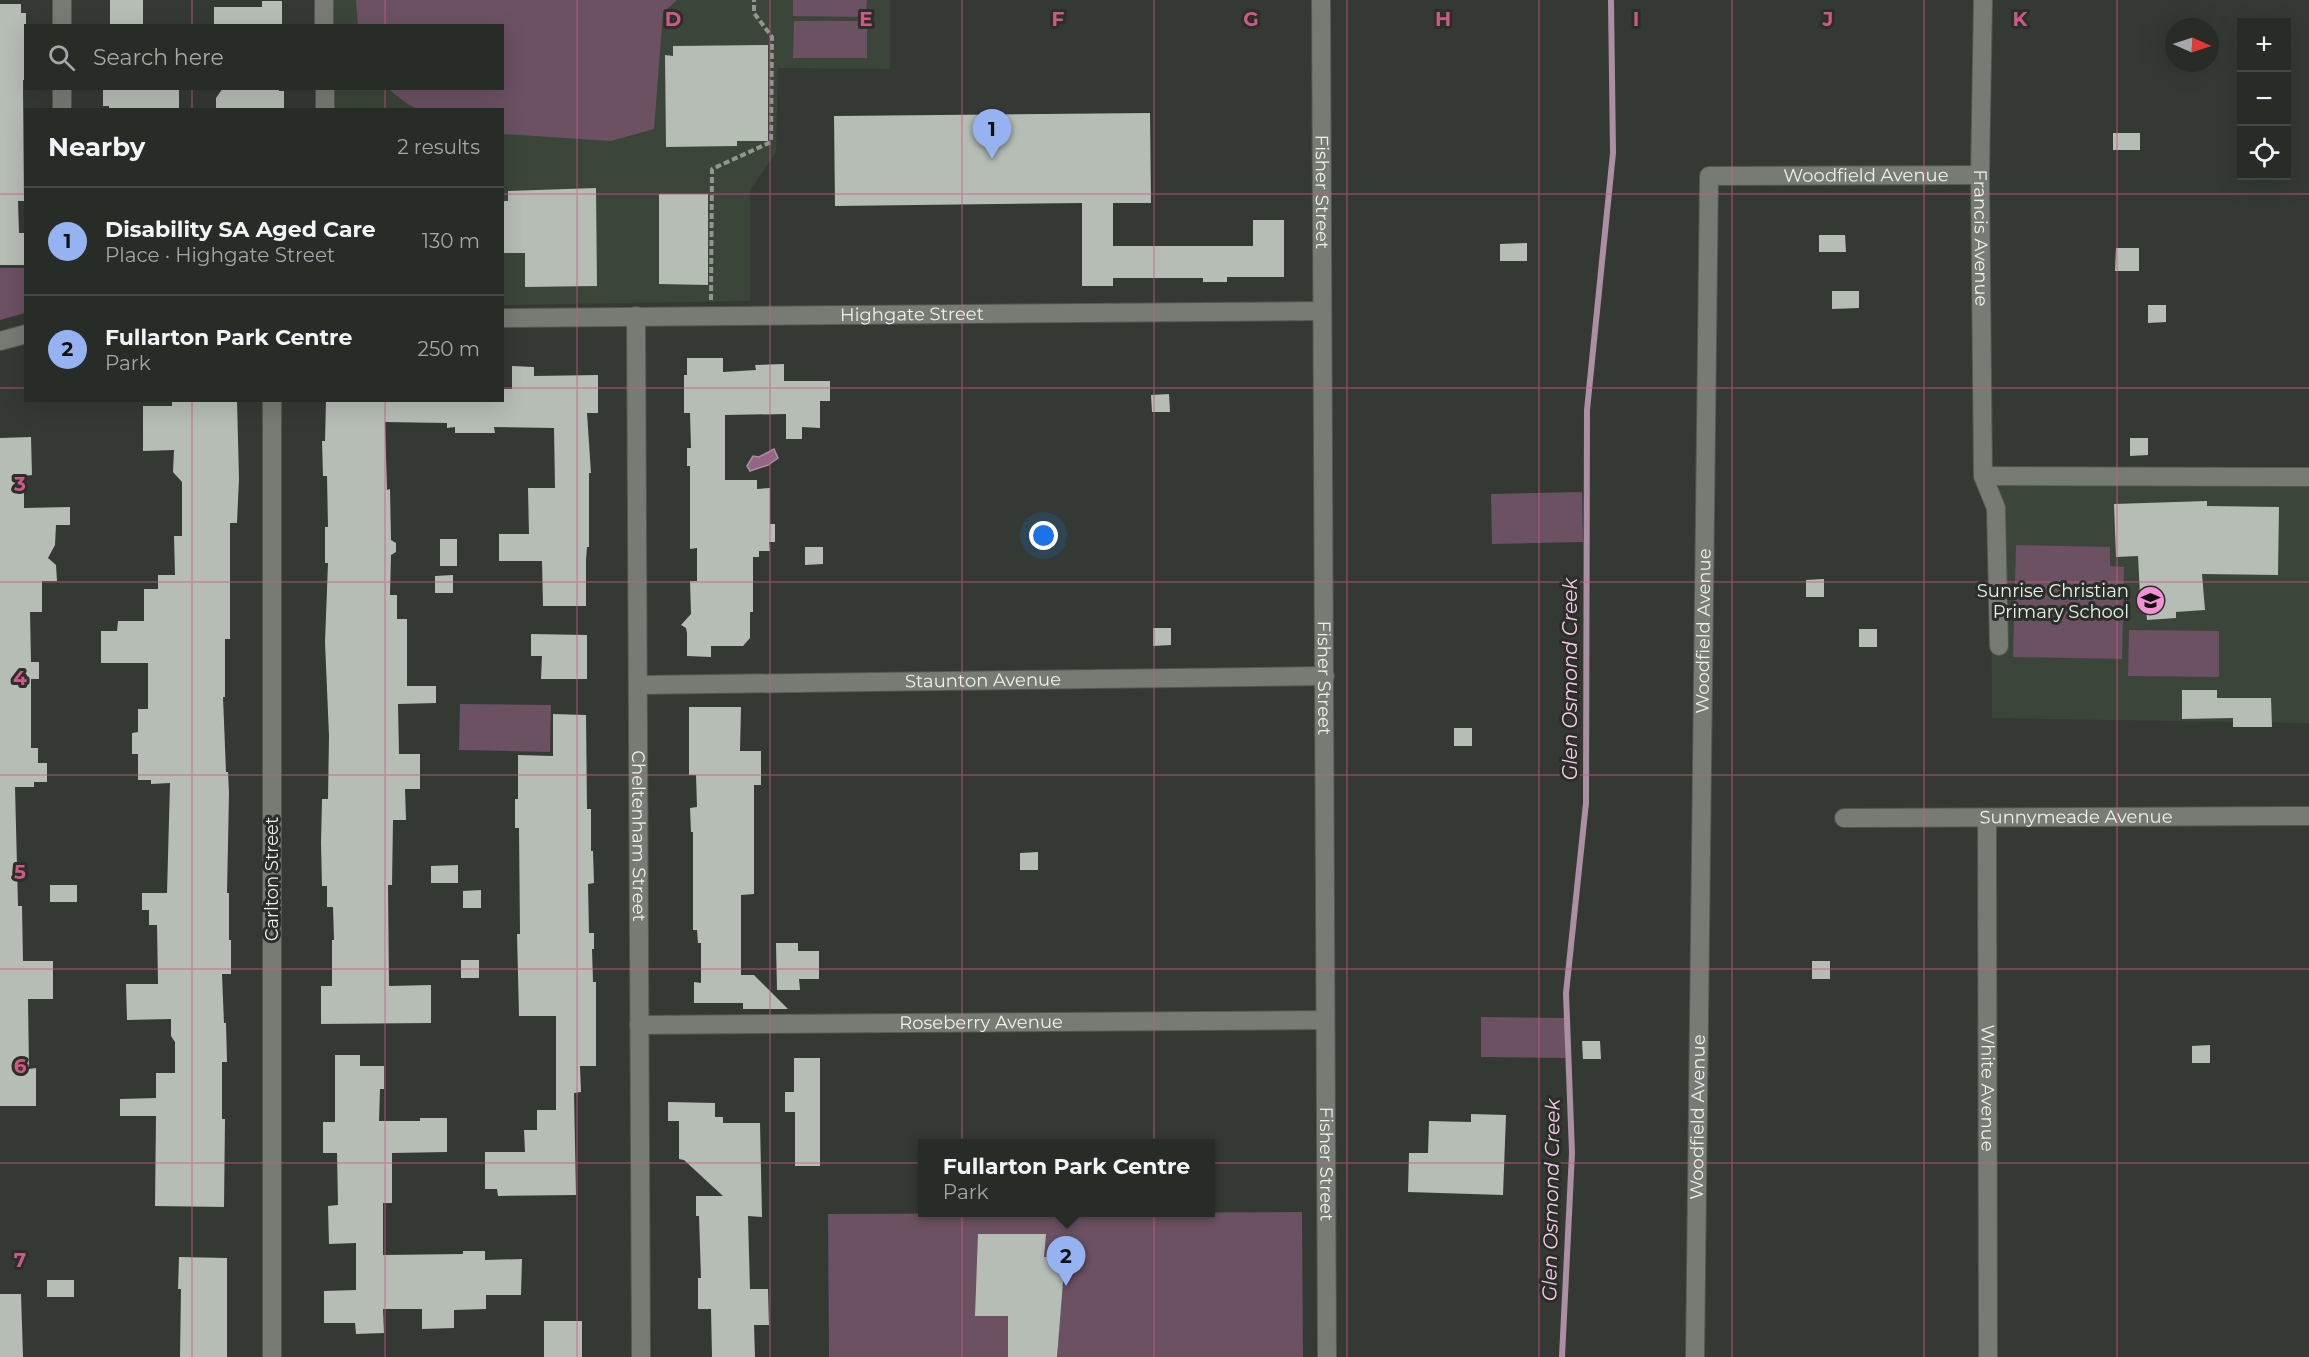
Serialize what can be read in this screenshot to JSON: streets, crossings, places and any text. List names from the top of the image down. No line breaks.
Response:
{"streets":{"street":["Woodfield Avenue","Fisher Street","Francis Avenue","Highgate Street","Staunton Avenue","Sunnymeade Avenue","Cheltenham Street","Carlton Street","Roseberry Avenue","White Avenue"]},"crossings":[["Woodfield Avenue","Francis Avenue"],["Fisher Street","Highgate Street"],["Fisher Street","Staunton Avenue"],["Fisher Street","Roseberry Avenue"],["Highgate Street","Cheltenham Street"],["Staunton Avenue","Cheltenham Street"],["Sunnymeade Avenue","White Avenue"],["Cheltenham Street","Roseberry Avenue"]],"water":["Glen Osmond Creek"],"places":{"school or university":["Sunrise Christian Primary School"]},"north":"right","page":{"map_buttons":["+","−"],"search":"Search here","heading":["Nearby","2 results"],"pins":["1","2"],"list":[{"mark":"1","name":"Disability SA Aged Care","note":"Place · Highgate Street","value":"130 m"},{"mark":"2","name":"Fullarton Park Centre","note":"Park","value":"250 m"}],"popup":["Fullarton Park Centre","Park"]},"grid":{"columns":["D","E","F","G","H","I","J","K"],"rows":["3","4","5","6","7"]}}
